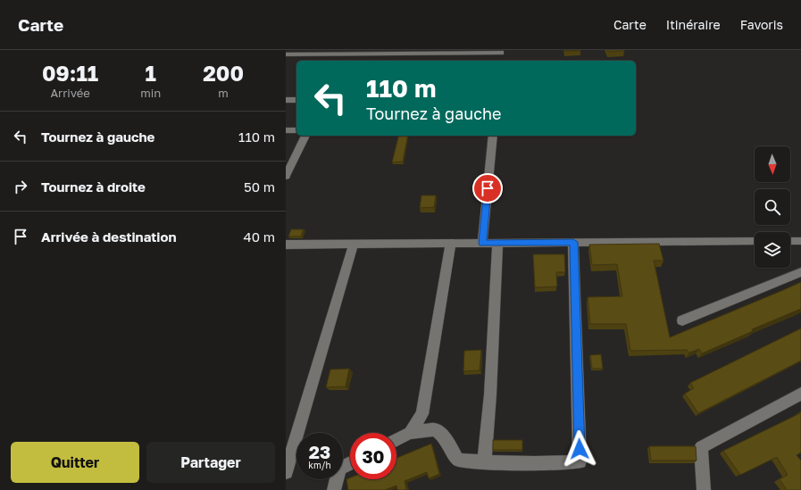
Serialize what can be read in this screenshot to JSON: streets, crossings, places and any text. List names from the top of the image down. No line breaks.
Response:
{"north":"bottom","page":{"header":"Carte","nav":["Carte","Itinéraire","Favoris"],"eta":["09:11","Arrivée","1","min","200","m"],"turn":["110 m","Tournez à gauche"],"list":[{"name":"Tournez à gauche","value":"110 m"},{"name":"Tournez à droite","value":"50 m"},{"name":"Arrivée à destination","value":"40 m"}],"speed":"23 km/h","limit":"30","buttons":["Quitter","Partager"]}}
